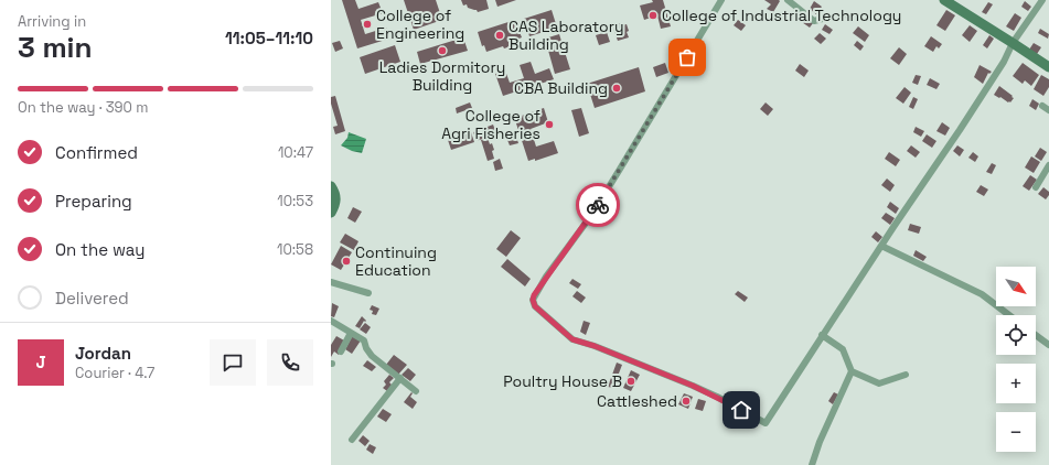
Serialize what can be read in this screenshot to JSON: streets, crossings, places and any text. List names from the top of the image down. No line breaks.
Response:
{"places":["College of Industrial Technology","College of Engineering","CAS Laboratory Building","Ladies Dormitory Building","CBA Building","College of Agri Fisheries","Continuing Education","Poultry House B","Cattleshed"],"north":"bottom right","page":{"heading":["3 min","Arriving in","11:05–11:10"],"panel":["Jordan","Courier · 4.7"],"bar":"On the way · 390 m","list":[["Confirmed","10:47"],["Preparing","10:53"],["On the way","10:58"],"Delivered"],"map_buttons":["+","−"],"round":"J"}}
